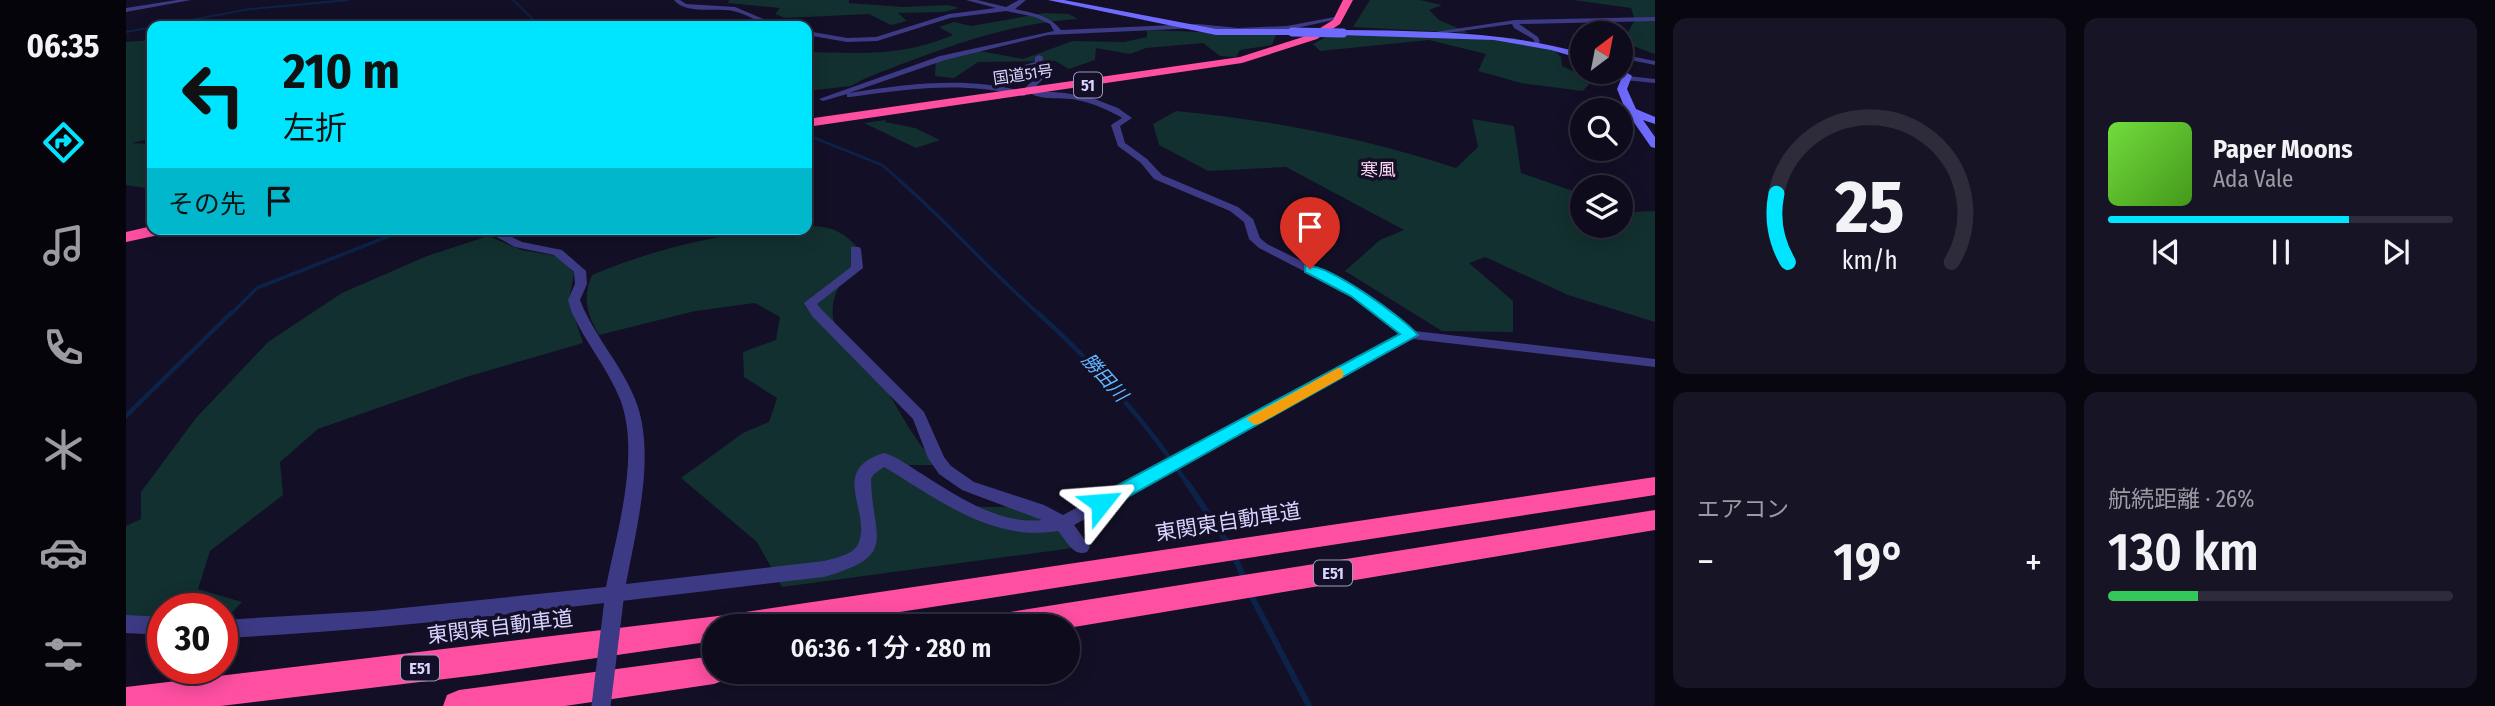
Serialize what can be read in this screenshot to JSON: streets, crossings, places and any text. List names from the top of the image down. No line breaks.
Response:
{"streets":{"highway":["国道51号","51","東関東自動車道","E51"]},"districts":["寒風"],"water":["勝田川"],"north":"top right","page":{"tabs":"06:35","turn":["210 m","左折"],"song":["Paper Moons","Ada Vale"],"then":"その先","tile":["エアコン",["航続距離 · 26%","130 km"]],"heat":["−","19°","+"],"limit":"30","trip":"06:36 · 1 分 · 280 m","gauge":["25","km/h"]}}
